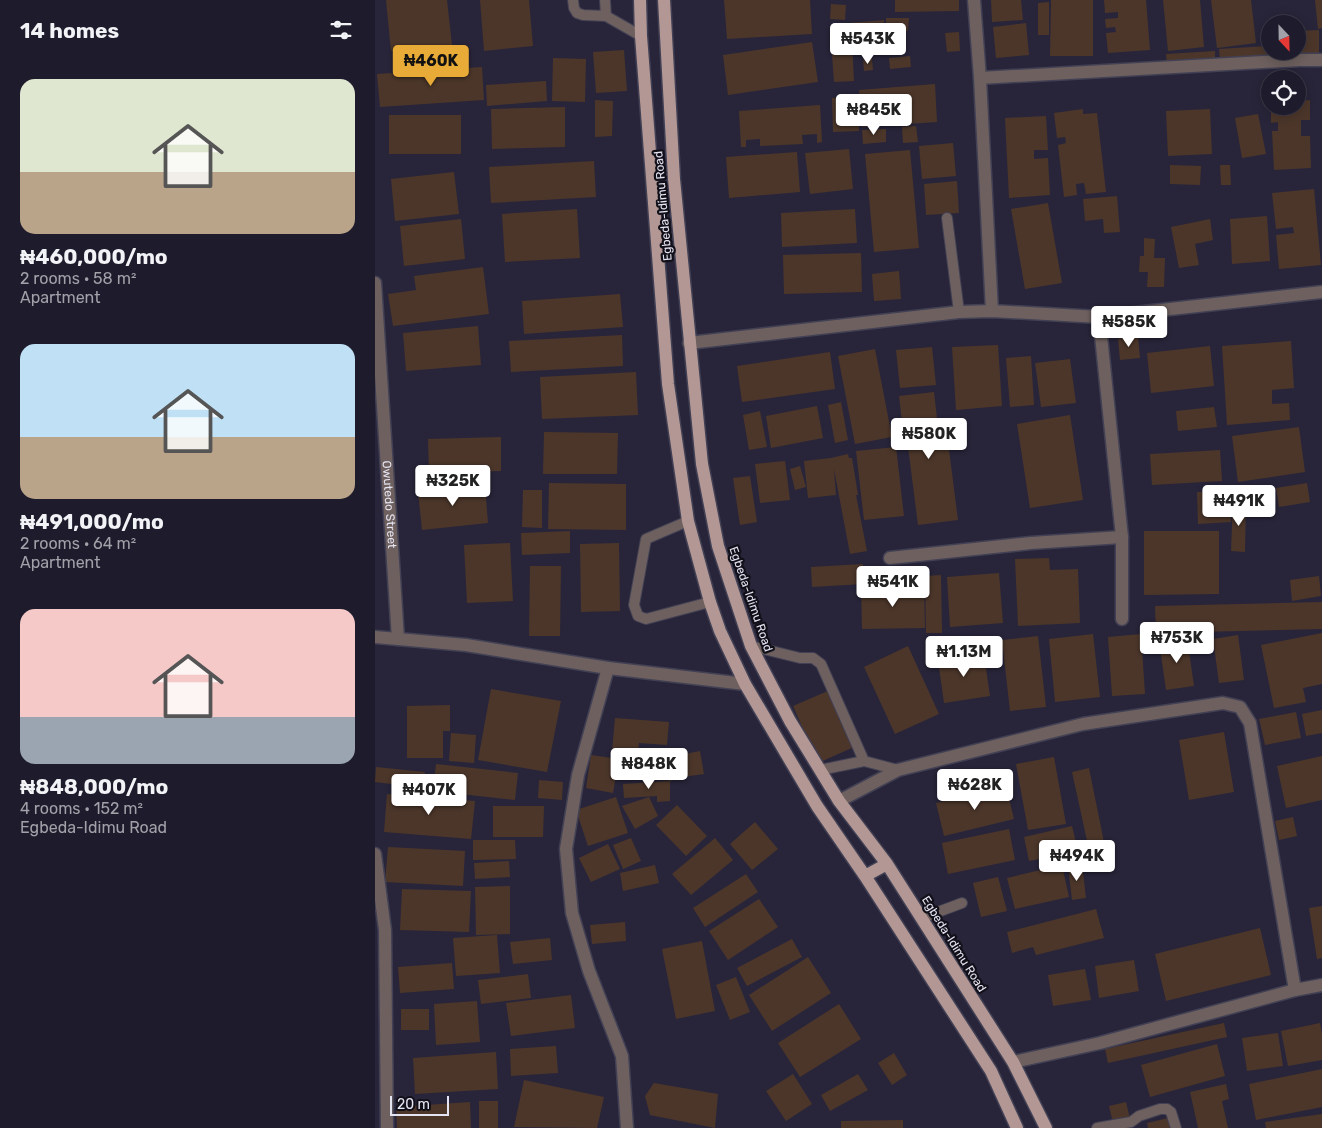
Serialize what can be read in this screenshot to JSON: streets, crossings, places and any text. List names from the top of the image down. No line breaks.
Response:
{"streets":{"main road":["Egbeda-Idimu Road"],"street":["Owutedo Street"]},"scale_bar":"20 m","north":"bottom","page":{"heading":"14 homes","price":["₦543K","₦460K","₦845K","₦585K","₦580K","₦325K","₦491K","₦541K","₦753K","₦1.13M","₦848K","₦628K","₦407K","₦494K"],"list":[{"name":"₦460,000/mo","note":"2 rooms · 58 m² · Apartment"},{"name":"₦491,000/mo","note":"2 rooms · 64 m² · Apartment"},{"name":"₦848,000/mo","note":"4 rooms · 152 m² · Egbeda-Idimu Road"}],"scale":"20 m"}}
